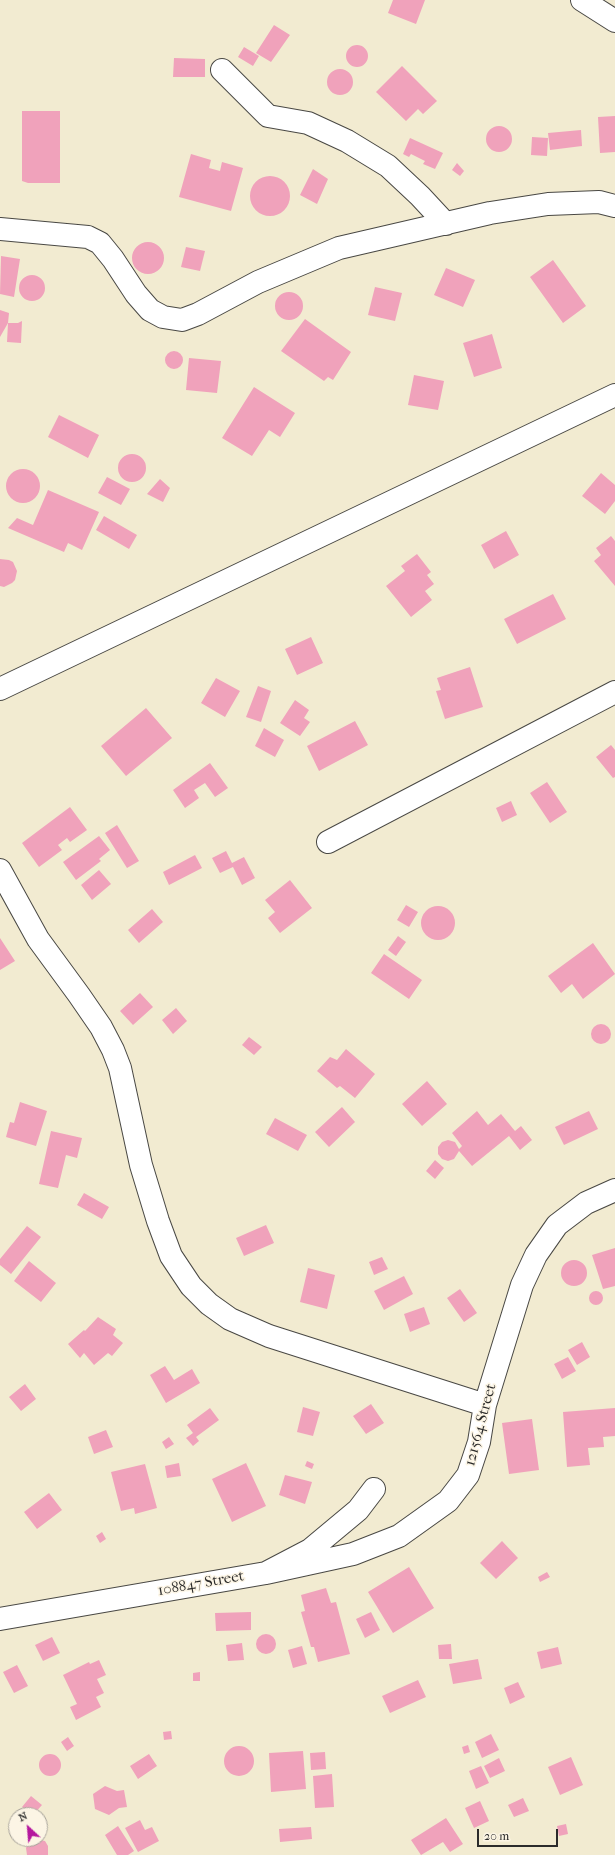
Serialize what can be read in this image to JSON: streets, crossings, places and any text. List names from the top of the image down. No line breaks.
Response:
{"streets":{"street":["121564 Street","108847 Street"]},"crossings":[["121564 Street","108847 Street"]],"scale_bar":"20 m","north":"top left"}
